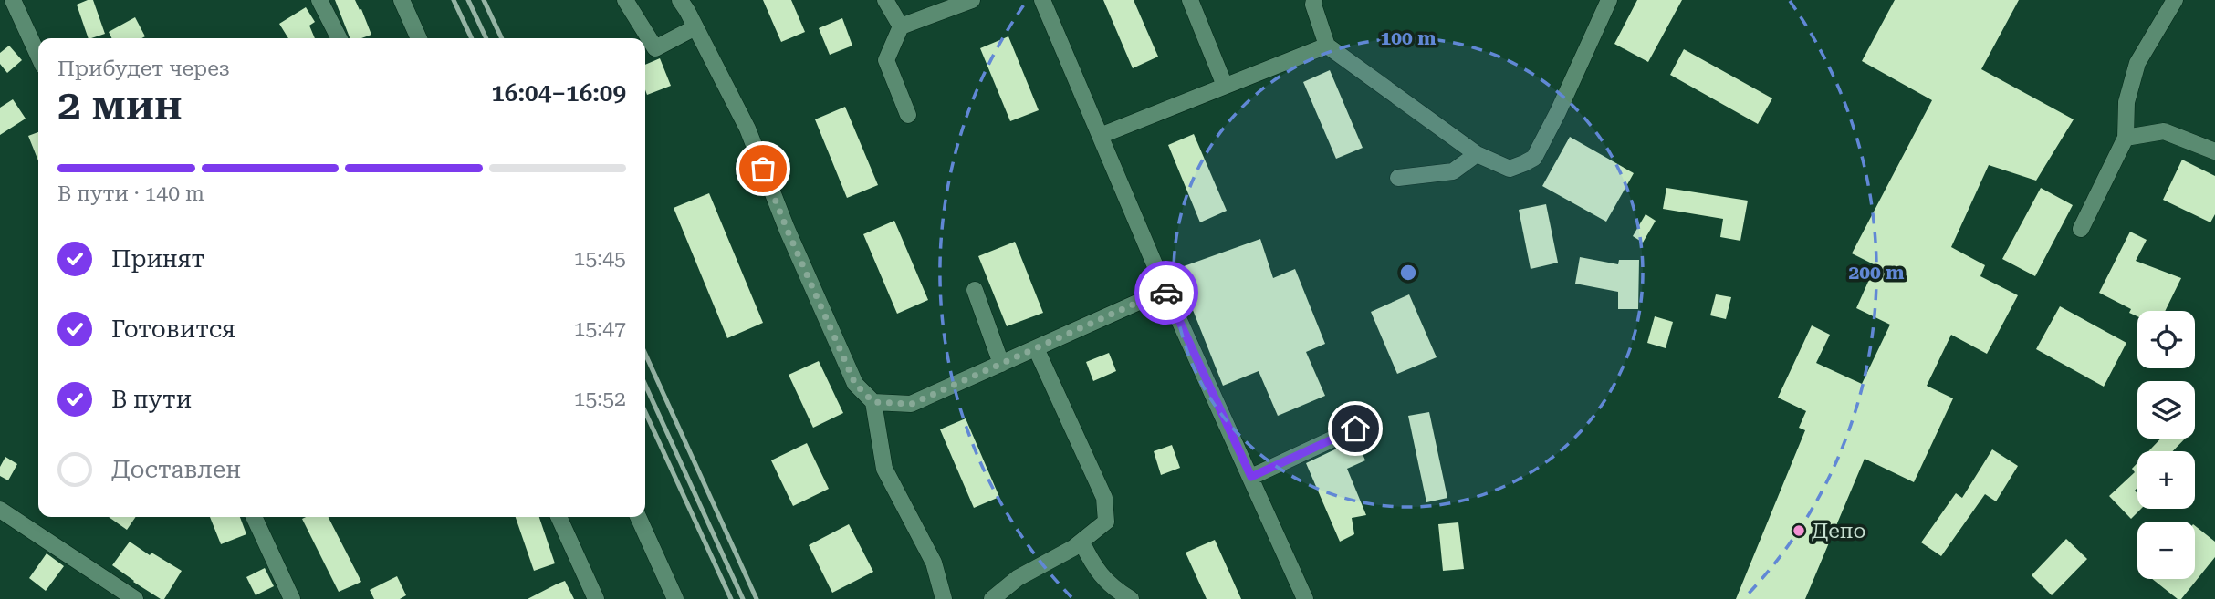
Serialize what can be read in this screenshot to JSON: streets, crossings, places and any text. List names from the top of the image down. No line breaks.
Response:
{"places":["Депо"],"page":{"heading":["2 мин","Прибудет через","16:04–16:09"],"bar":"В пути · 140 m","list":[["Принят","15:45"],["Готовится","15:47"],["В пути","15:52"],"Доставлен"],"map_buttons":["+","−"]},"rings":["100 m","200 m"]}
